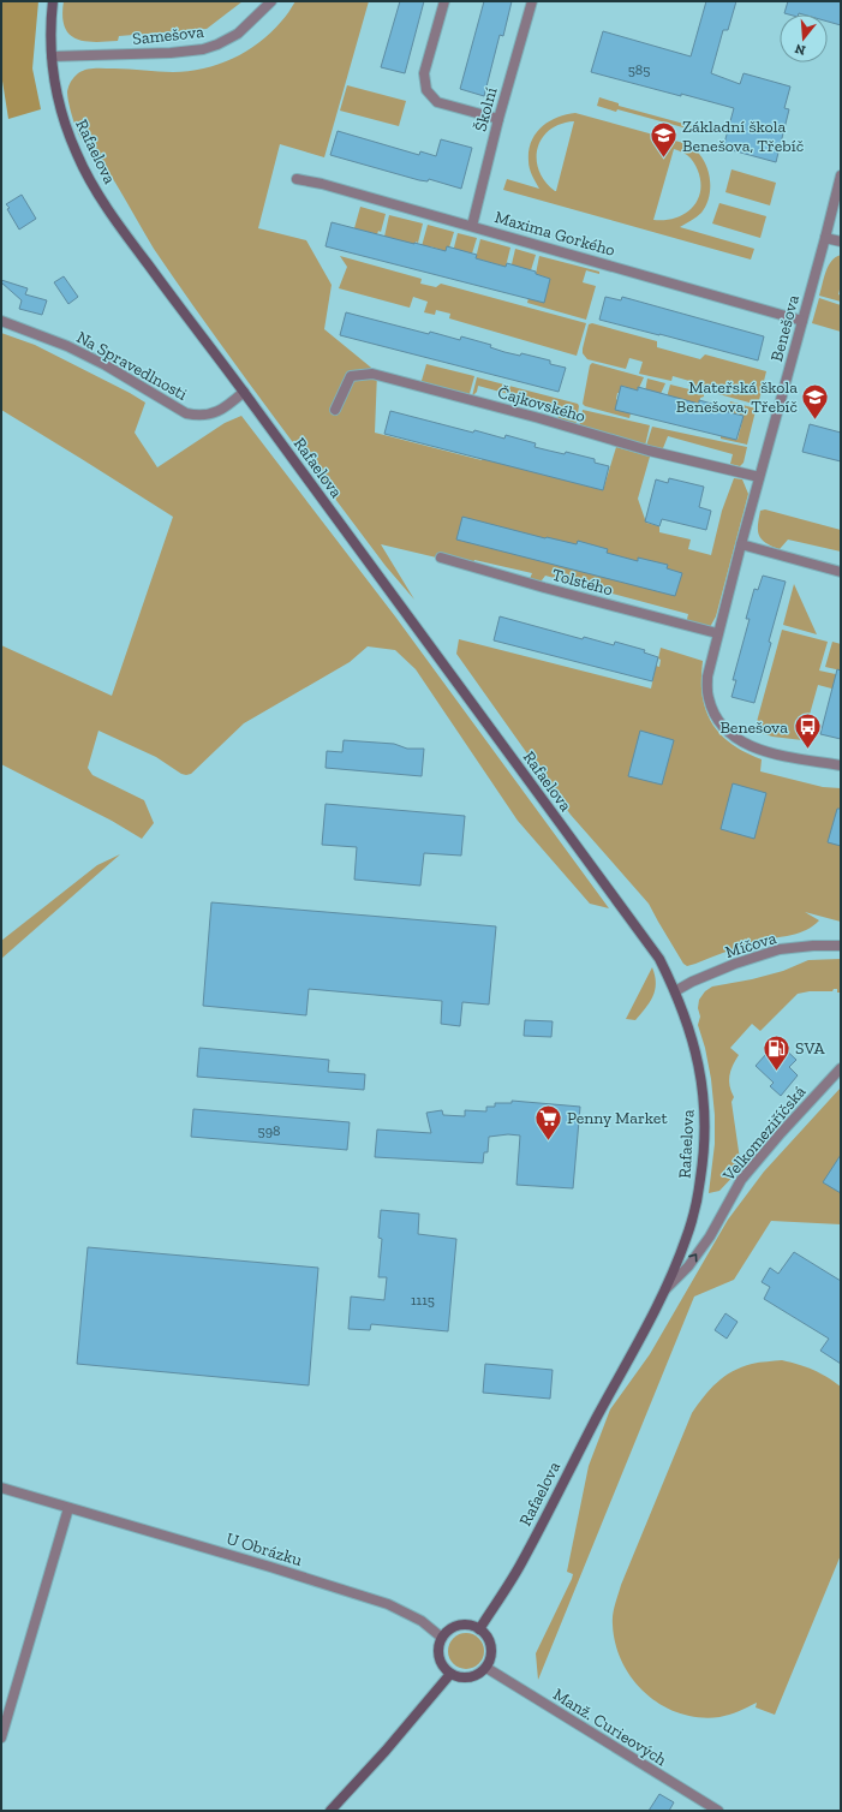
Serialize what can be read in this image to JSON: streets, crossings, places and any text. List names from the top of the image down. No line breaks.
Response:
{"streets":{"main road":["Rafaelova"],"street":["Samešova","Školní","Maxima Gorkého","Benešova","Na Spravedlnosti","Čajkovského","Tolstého","Míčova","Velkomeziříčská","U Obrázku","Manž. Curieových"]},"crossings":[["Samešova","Rafaelova"],["Školní","Maxima Gorkého"],["Rafaelova","Na Spravedlnosti"],["Rafaelova","Míčova"],["Rafaelova","Velkomeziříčská"],["Rafaelova","U Obrázku"],["Rafaelova","Manž. Curieových"],["Maxima Gorkého","Benešova"],["Benešova","Čajkovského"],["Benešova","Tolstého"],["U Obrázku","Manž. Curieových"]],"one_way":["Velkomeziříčská"],"places":{"school or university":["Základní škola Benešova, Třebíč","Mateřská škola Benešova, Třebíč"],"bus stop":["Benešova"],"fuel station":["SVA"],"supermarket":["Penny Market"]},"house_numbers":["585","598","1115"],"north":"bottom"}
